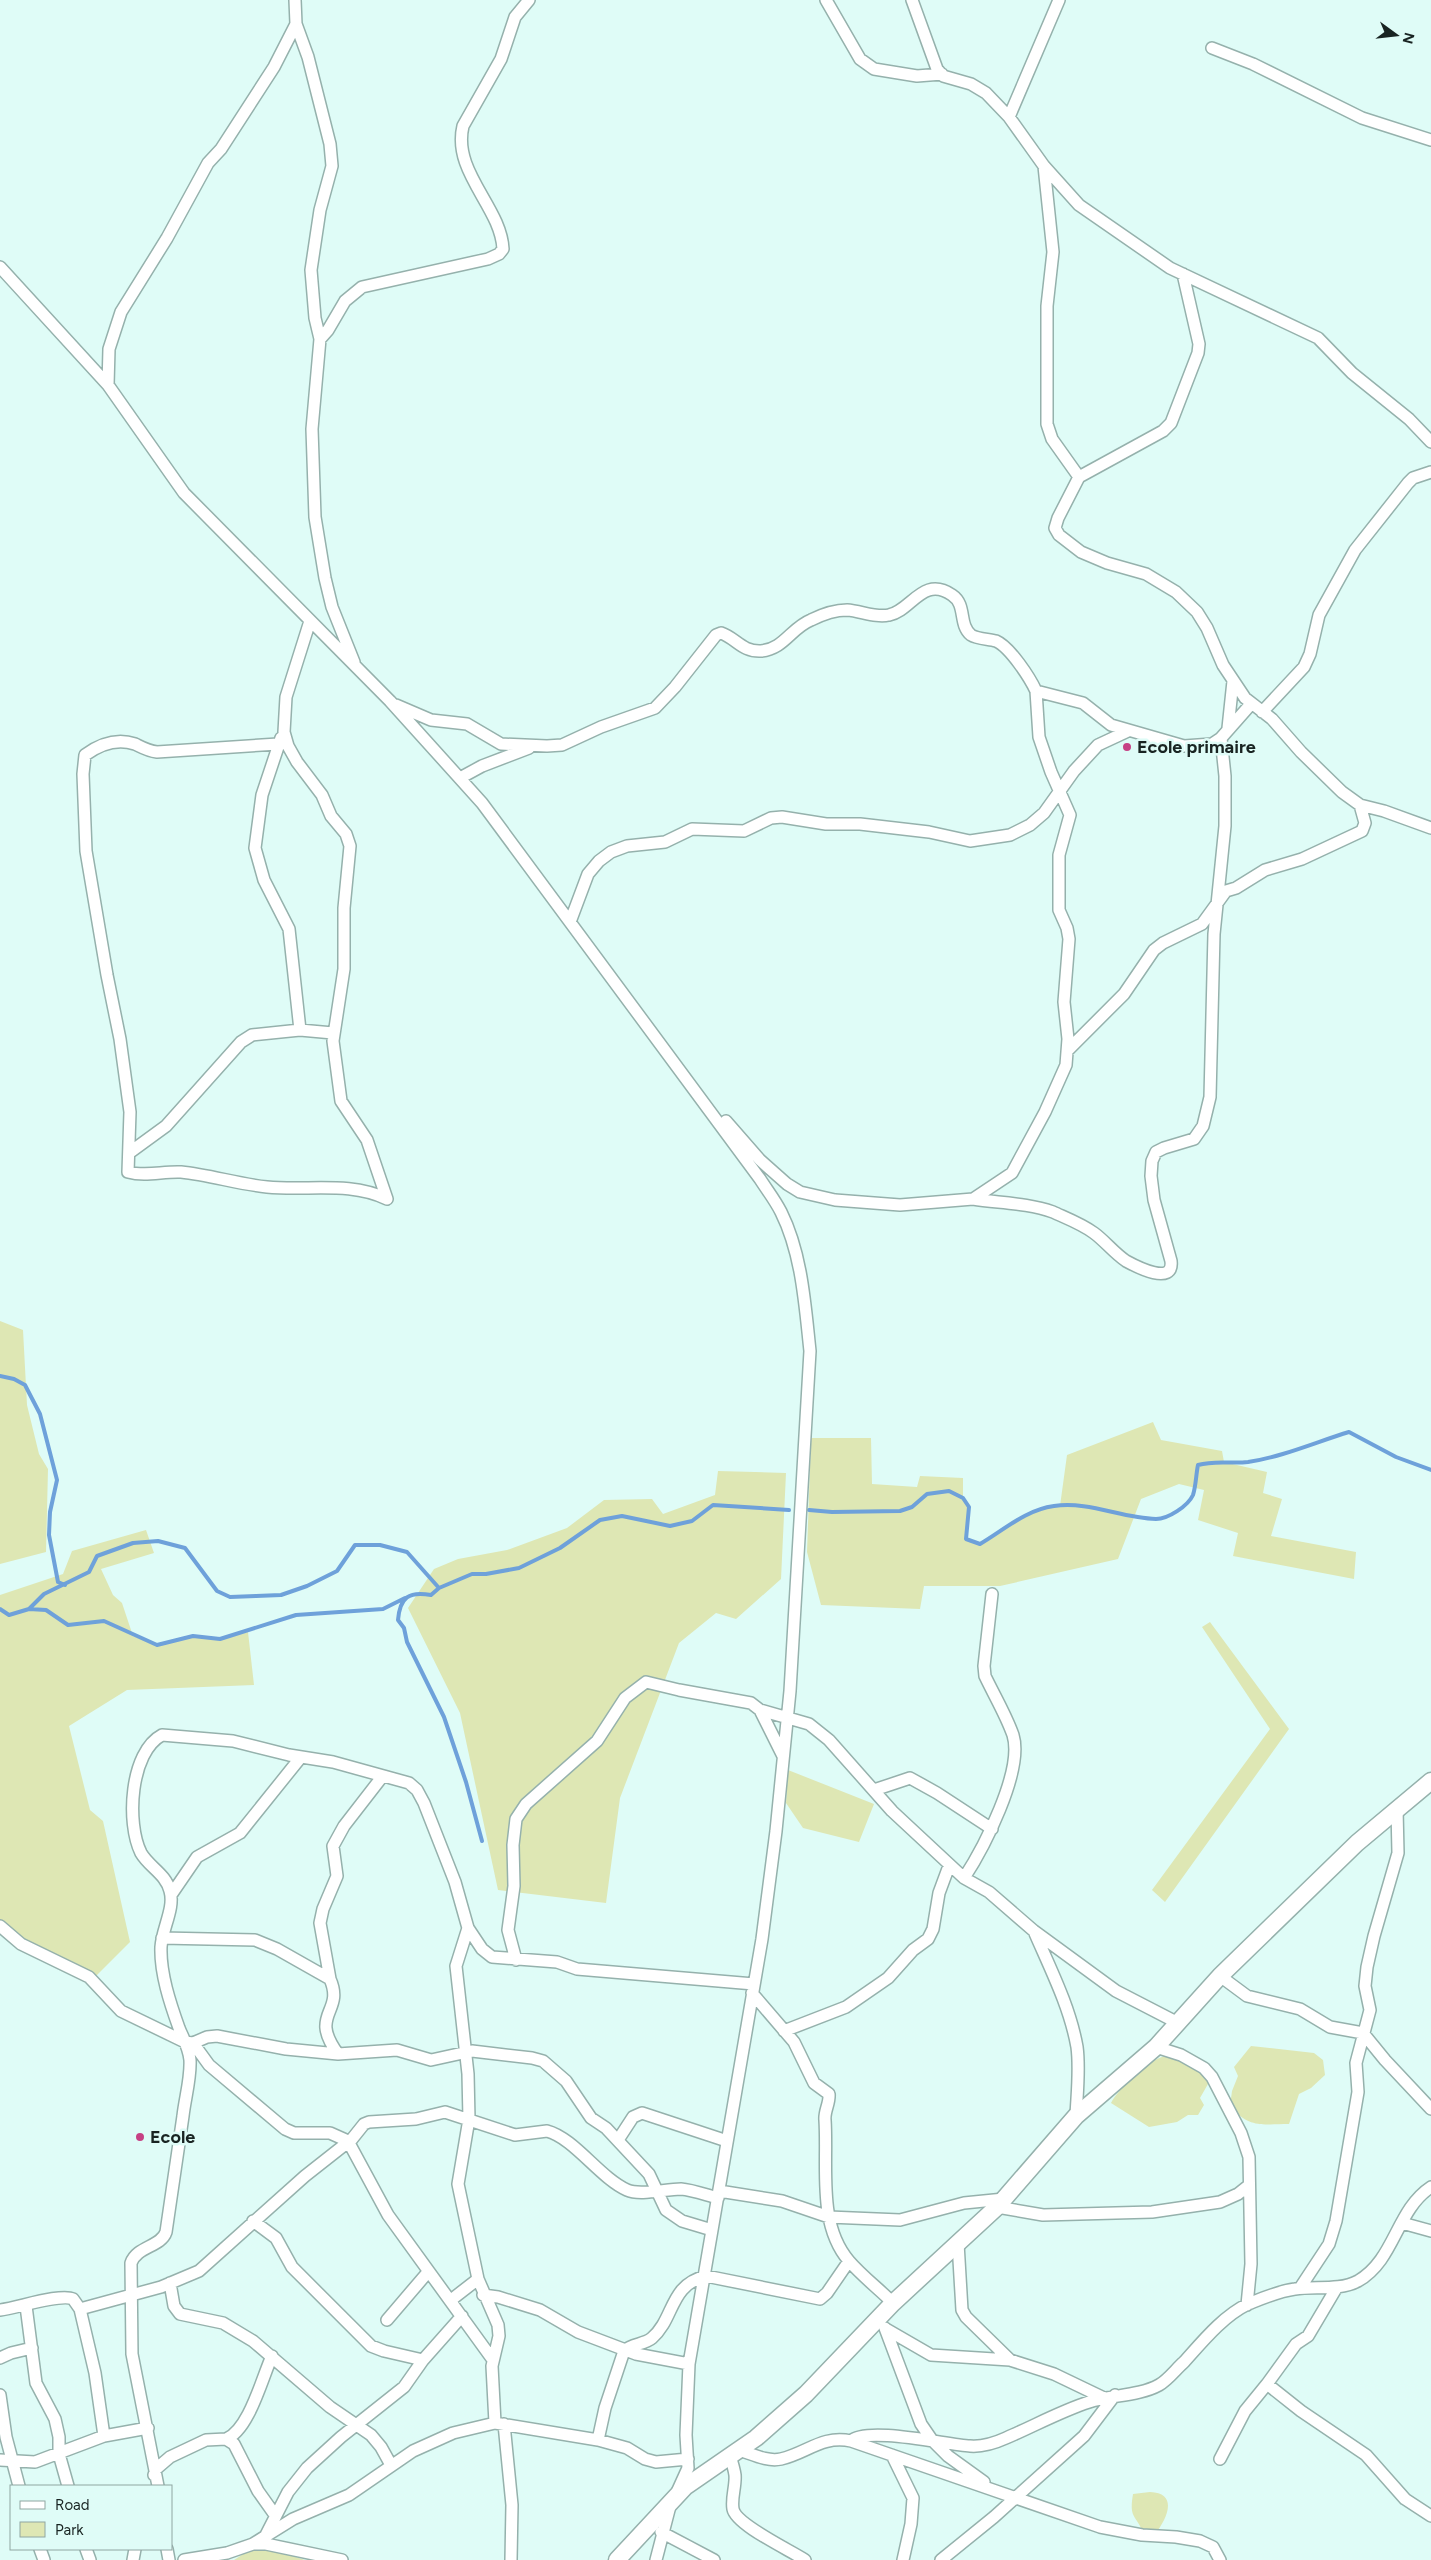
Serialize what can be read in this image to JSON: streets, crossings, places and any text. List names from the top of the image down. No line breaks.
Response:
{"places":["Ecole primaire","Ecole"],"legend":["Road","Park"],"north":"right"}
